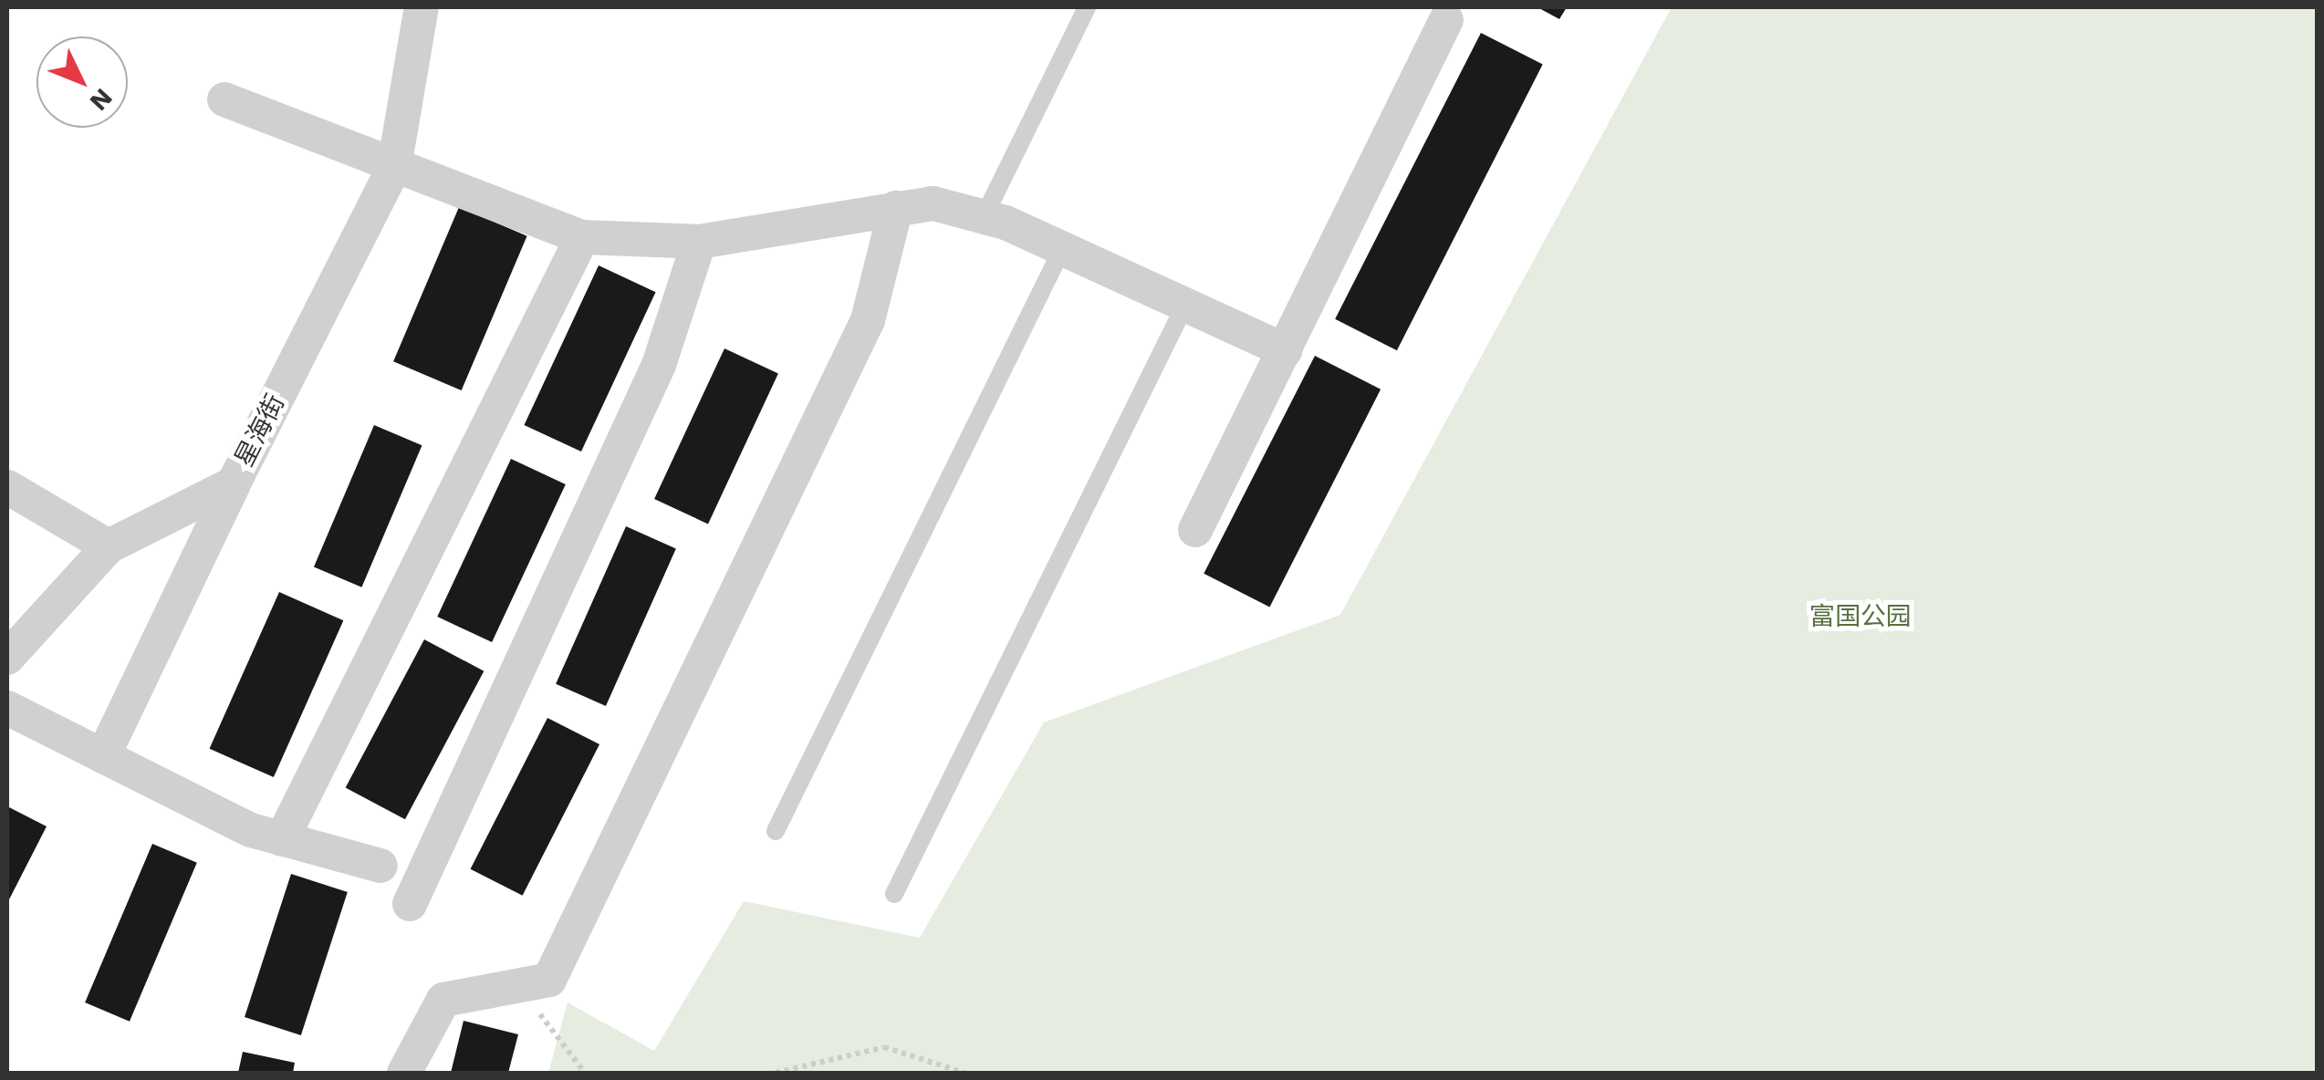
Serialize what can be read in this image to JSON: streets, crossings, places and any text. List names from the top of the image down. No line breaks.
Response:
{"streets":{"street":["星海街"]},"parks":["富国公园"],"north":"bottom right"}
